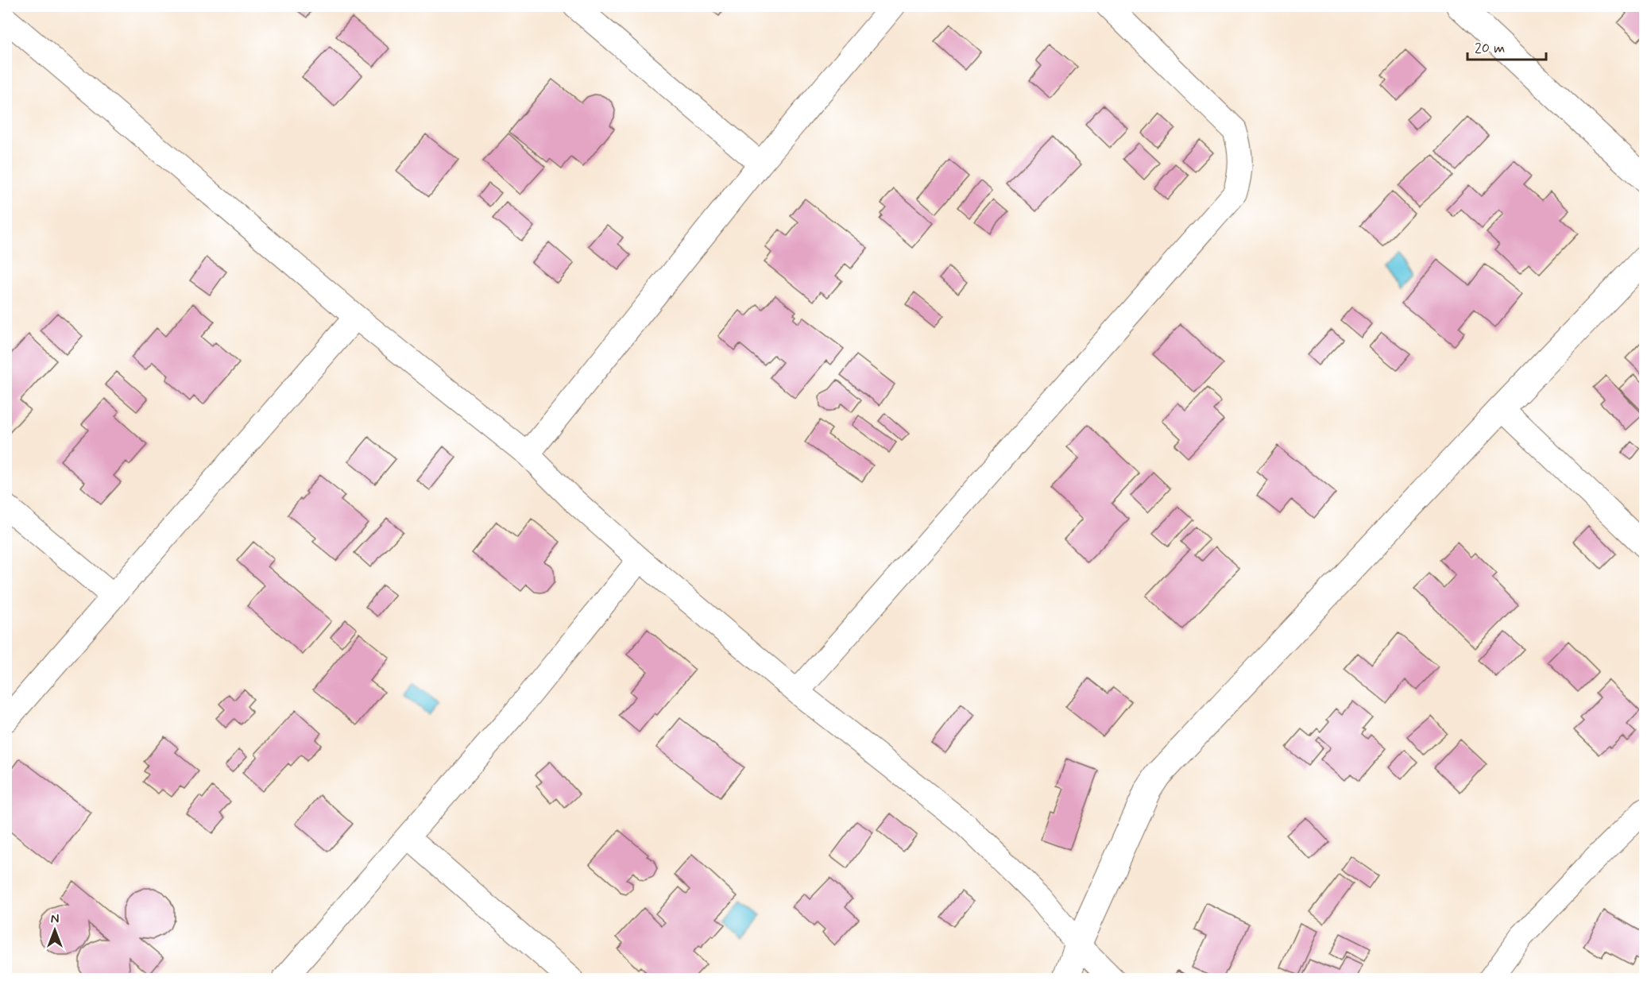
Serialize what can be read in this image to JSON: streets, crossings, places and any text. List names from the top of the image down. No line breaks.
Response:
{"scale_bar":"20 m","north":"top"}
